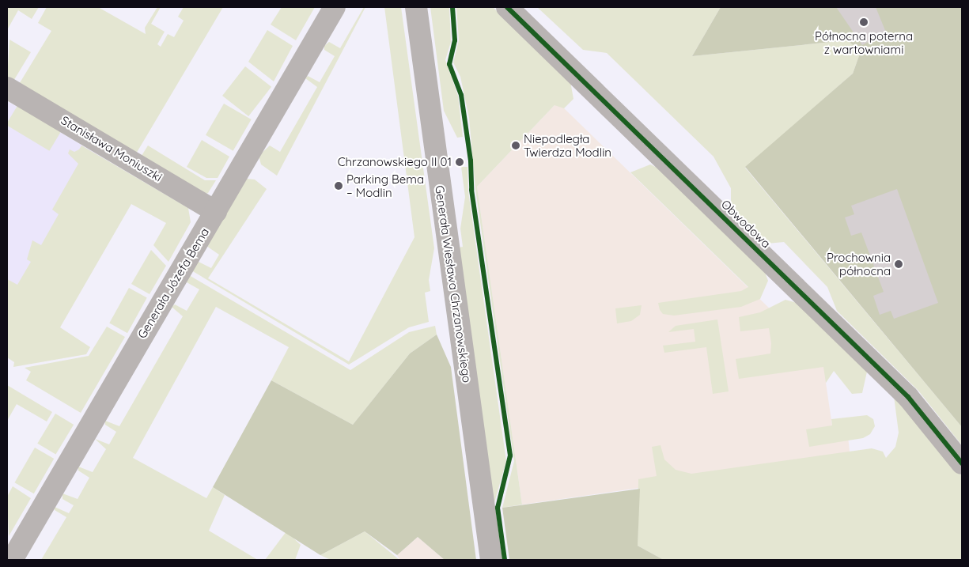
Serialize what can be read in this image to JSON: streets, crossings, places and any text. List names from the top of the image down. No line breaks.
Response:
{"streets":{"street":["Stanisława Moniuszki","Obwodowa","Generała Józefa Bema","Generała Wiesława Chrzanowskiego"]},"crossings":[["Stanisława Moniuszki","Generała Józefa Bema"]],"places":["Północna poterna z wartowniami","Niepodległa Twierdza Modlin","Chrzanowskiego II 01","Parking Bema – Modlin","Prochownia północna"]}
